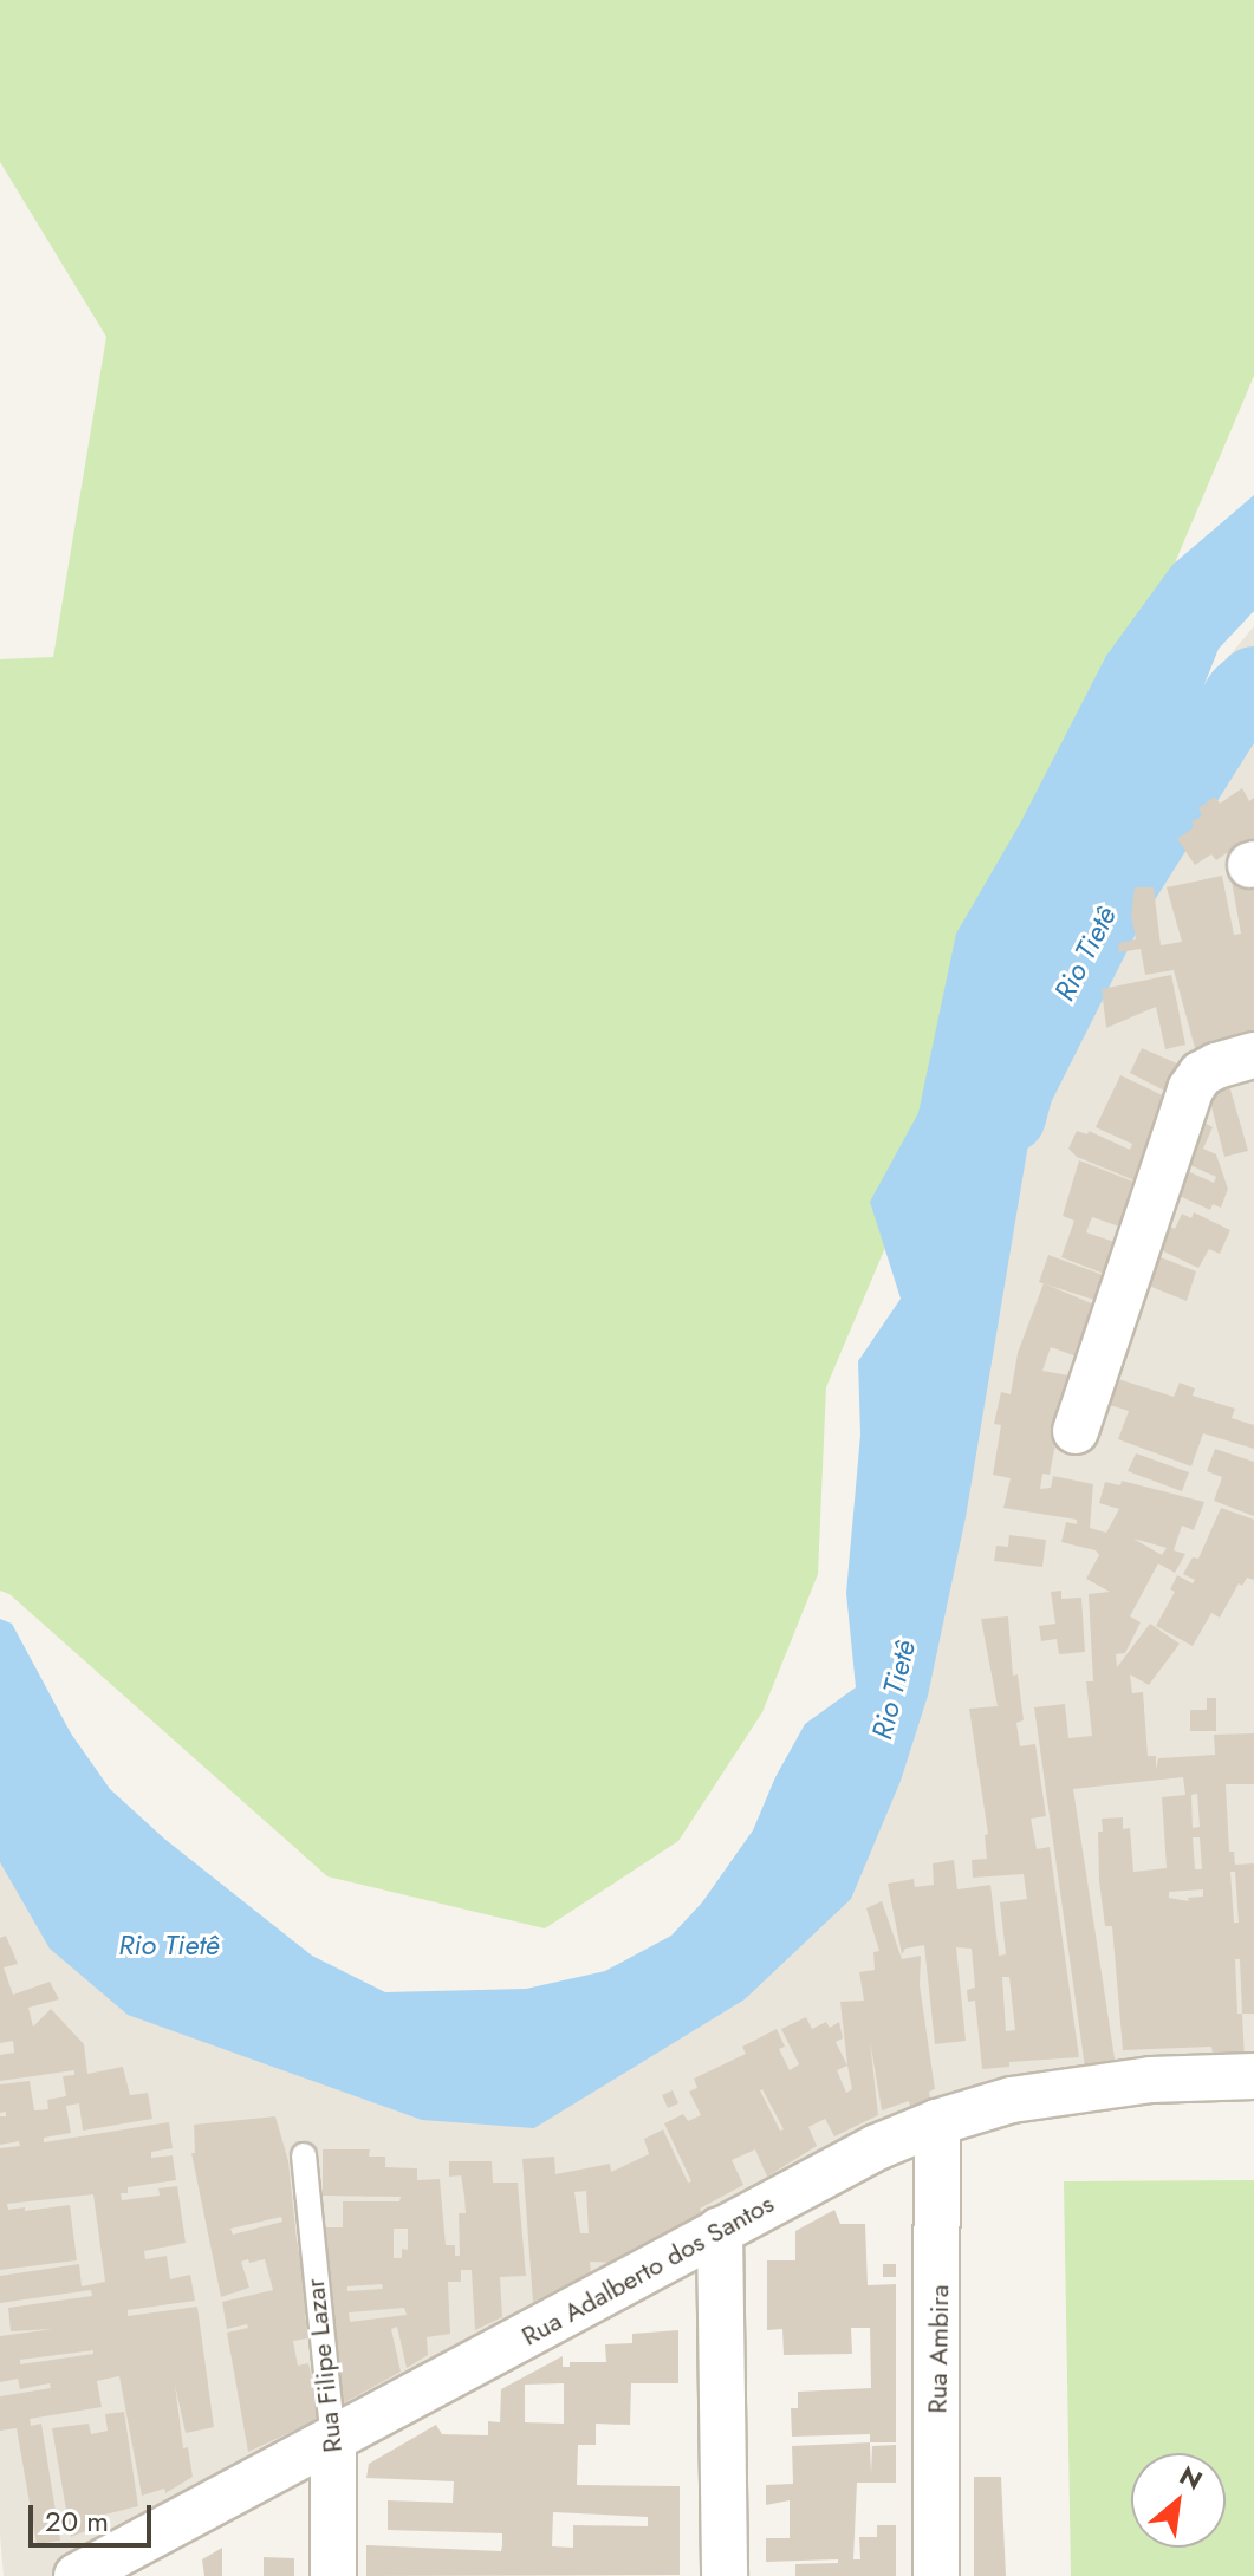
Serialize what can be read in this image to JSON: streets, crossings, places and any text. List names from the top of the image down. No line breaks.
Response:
{"streets":{"street":["Rua Adalberto dos Santos","Rua Ambira","Rua Filipe Lazar"]},"crossings":[["Rua Adalberto dos Santos","Rua Ambira"],["Rua Adalberto dos Santos","Rua Filipe Lazar"]],"water":["Rio Tietê"],"scale_bar":"20 m","north":"top right"}
